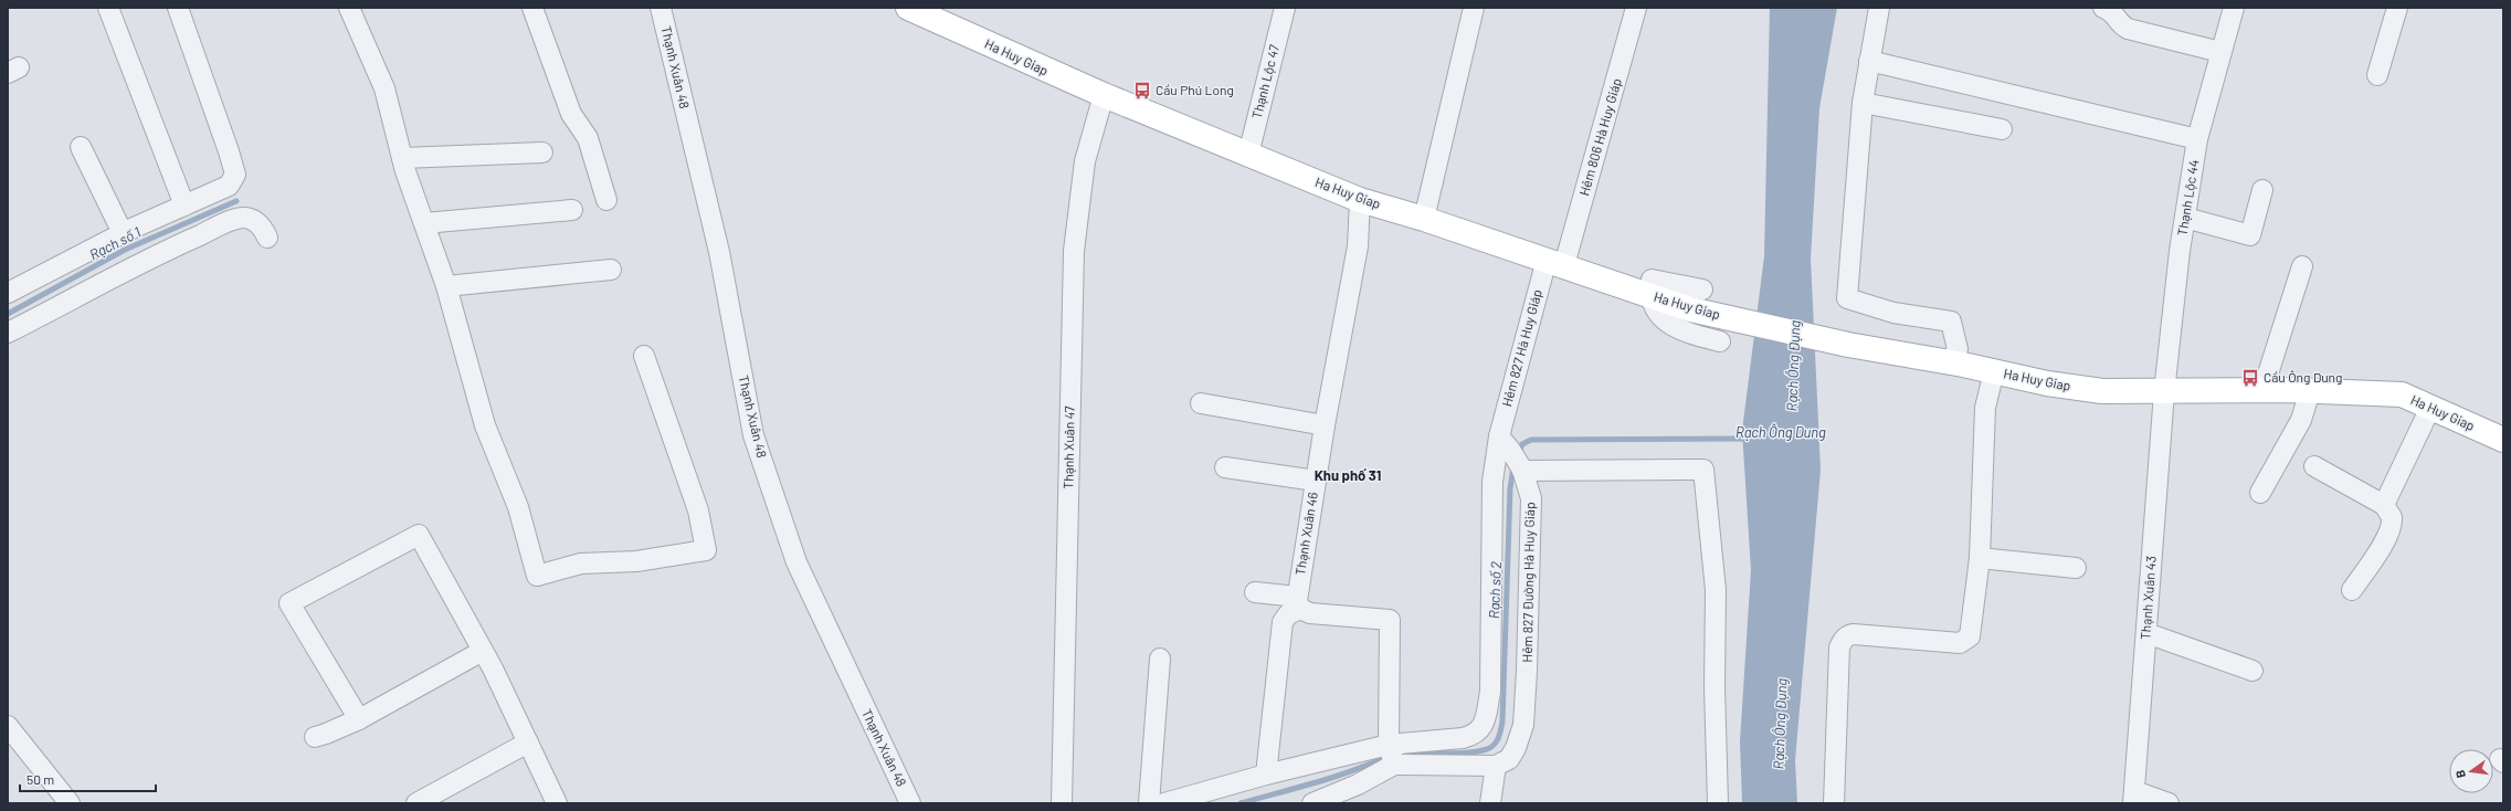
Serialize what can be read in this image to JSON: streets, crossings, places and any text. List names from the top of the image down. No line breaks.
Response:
{"streets":{"main road":["Ha Huy Giap"],"street":["Thạnh Xuân 48","Thạnh Lộc 47","Hẻm 806 Hà Huy Giáp","Thạnh Lộc 44","Hẻm 827 Hà Huy Giáp","Thạnh Xuân 47","Thạnh Xuân 46","Hẻm 827 Đường Hà Huy Giáp","Thạnh Xuân 43"]},"crossings":[["Ha Huy Giap","Thạnh Lộc 47"],["Ha Huy Giap","Hẻm 806 Hà Huy Giáp"],["Ha Huy Giap","Thạnh Lộc 44"],["Ha Huy Giap","Hẻm 827 Hà Huy Giáp"],["Ha Huy Giap","Thạnh Xuân 47"],["Ha Huy Giap","Thạnh Xuân 46"],["Ha Huy Giap","Thạnh Xuân 43"],["Hẻm 806 Hà Huy Giáp","Hẻm 827 Hà Huy Giáp"],["Thạnh Lộc 44","Thạnh Xuân 43"],["Hẻm 827 Hà Huy Giáp","Hẻm 827 Đường Hà Huy Giáp"]],"districts":["Khu phố 31"],"water":["Rạch số 1","Rạch Ông Đụng","Rạch Ông Dung","Rạch số 2"],"places":{"bus stop":["Cầu Phú Long","Cầu Ông Dung"]},"scale_bar":"50 m","north":"left"}
